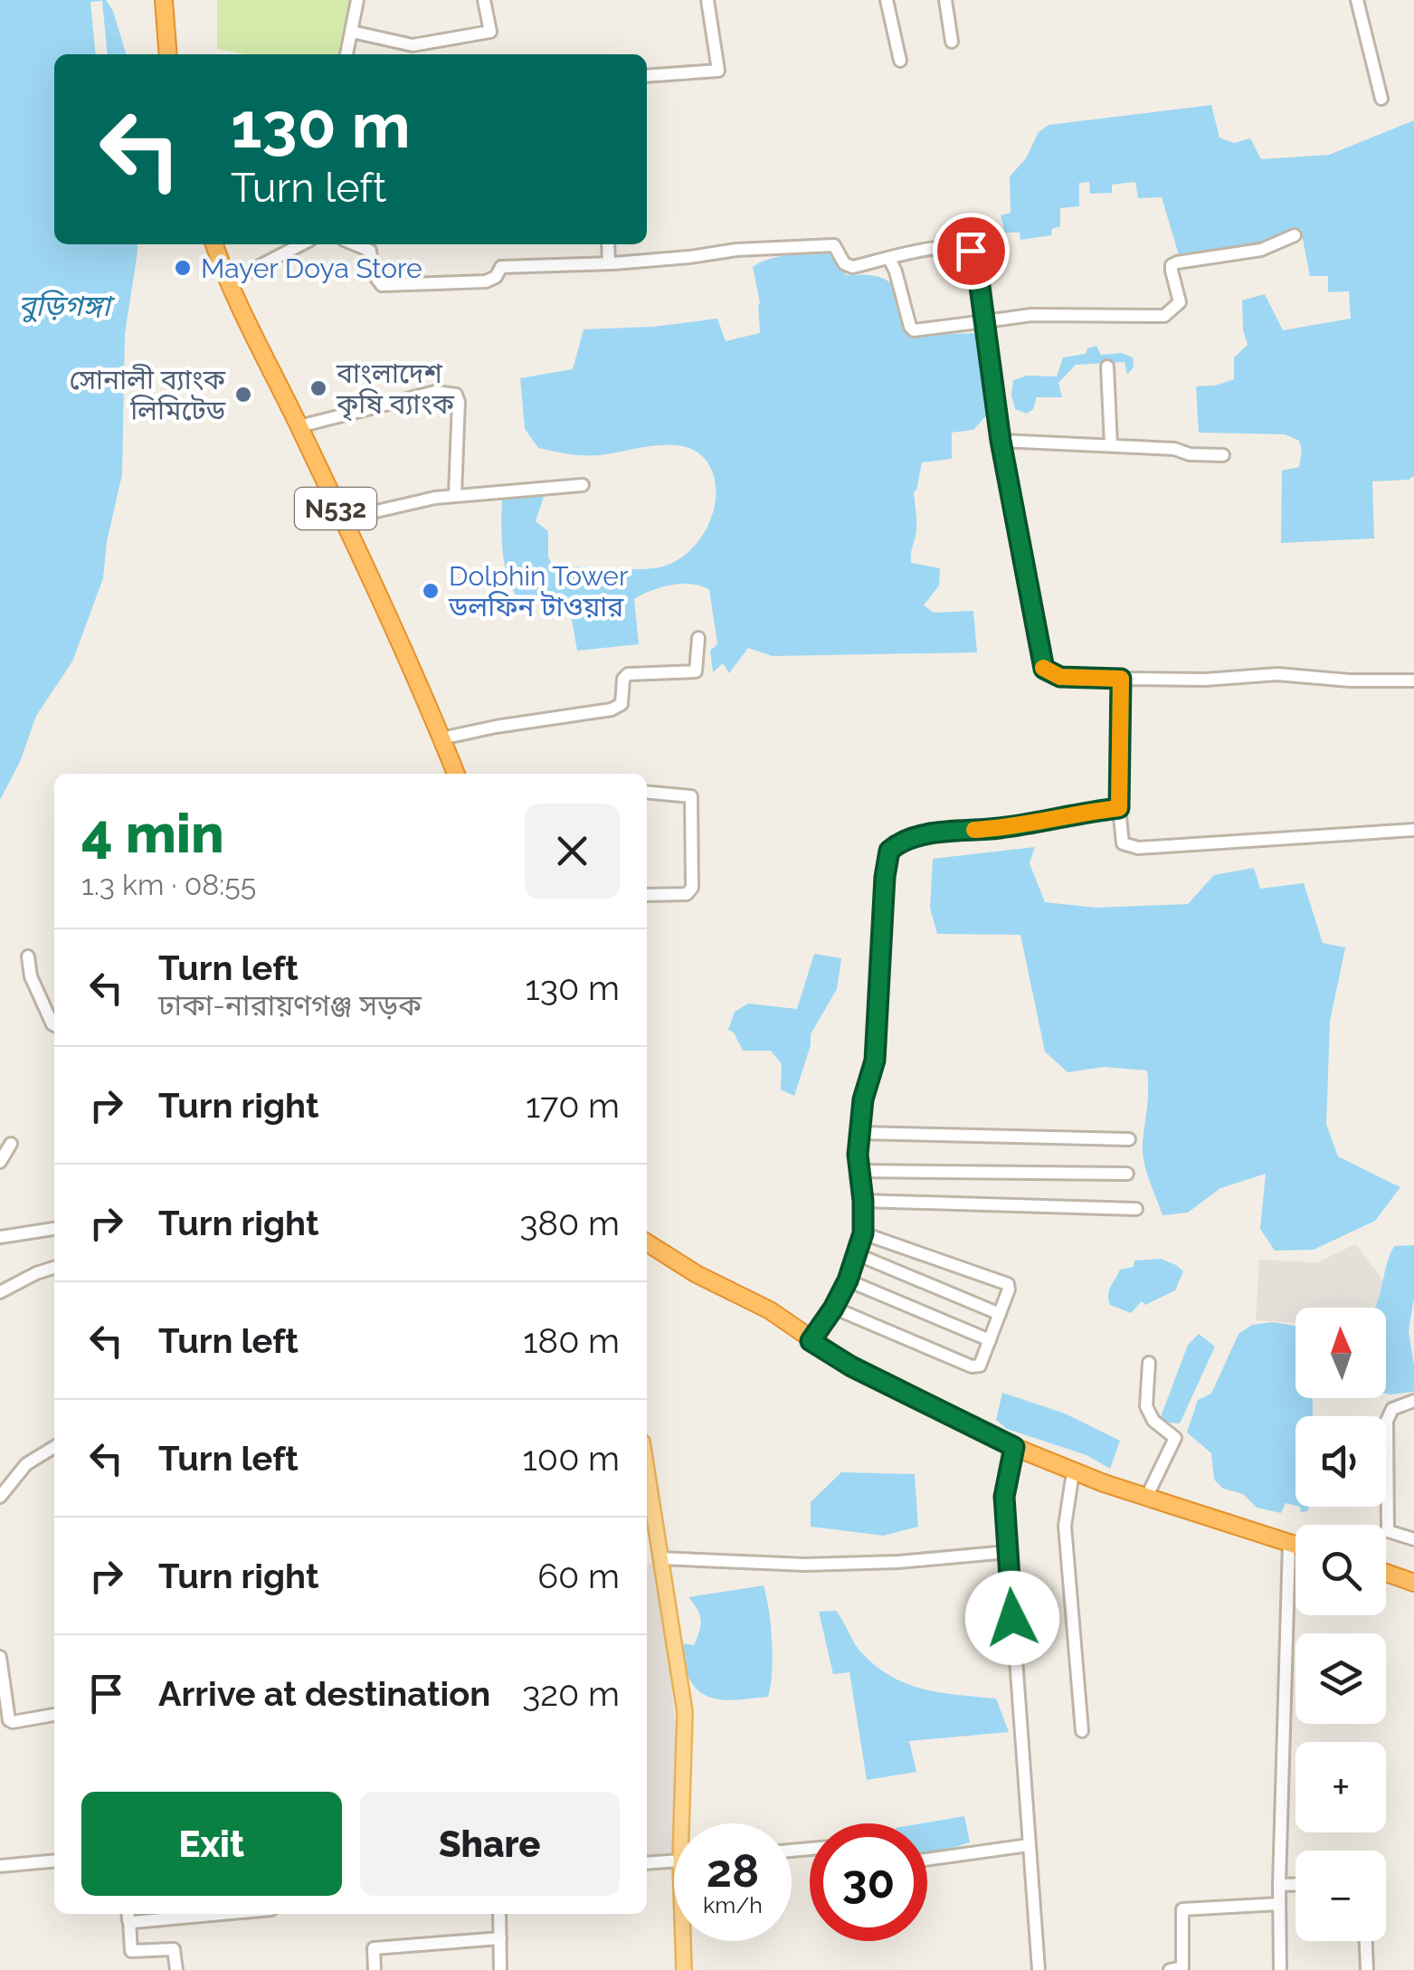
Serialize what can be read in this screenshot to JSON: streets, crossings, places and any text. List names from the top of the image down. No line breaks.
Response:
{"streets":{"highway":["N532"]},"water":["বুড়িগঙ্গা"],"places":["Mayer Doya Store","বাংলাদেশ কৃষি ব্যাংক","সোনালী ব্যাংক লিমিটেড","Dolphin Tower ডলফিন টাওয়ার"],"north":"top","page":{"turn":["130 m","Turn left"],"heading":["4 min","1.3 km · 08:55"],"list":[{"name":"Turn left","note":"ঢাকা-নারায়ণগঞ্জ সড়ক","value":"130 m"},{"name":"Turn right","value":"170 m"},{"name":"Turn right","value":"380 m"},{"name":"Turn left","value":"180 m"},{"name":"Turn left","value":"100 m"},{"name":"Turn right","value":"60 m"},{"name":"Arrive at destination","value":"320 m"}],"map_buttons":["+","−"],"buttons":["Exit","Share"],"speed":"28 km/h","limit":"30"}}
